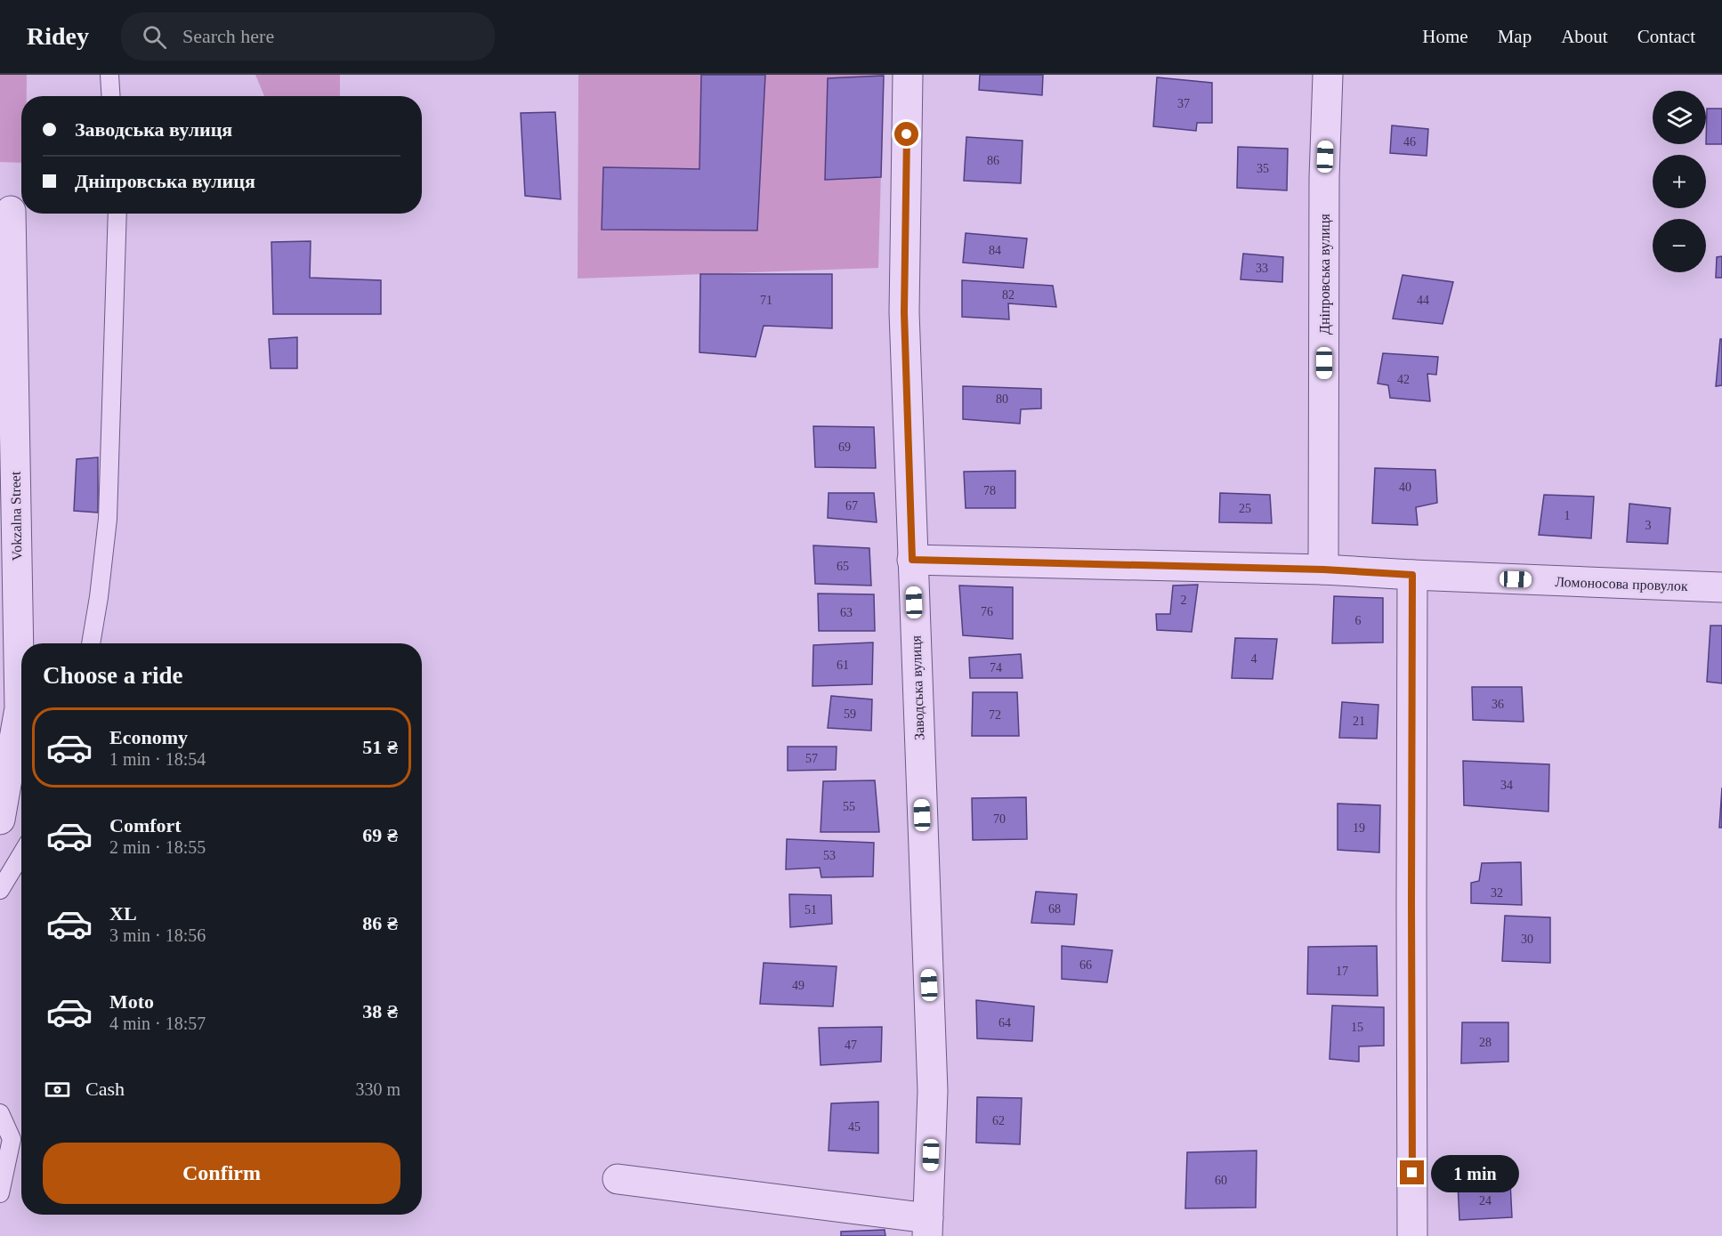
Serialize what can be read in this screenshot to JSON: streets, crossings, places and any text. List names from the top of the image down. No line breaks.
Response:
{"streets":{"street":["Дніпровська вулиця","Vokzalna Street","Ломоносова провулок","Заводська вулиця"]},"crossings":[["Дніпровська вулиця","Ломоносова провулок"],["Ломоносова провулок","Заводська вулиця"]],"house_numbers":["37","46","86","35","84","33","82","71","44","42","80","69","40","78","67","25","1","3","65","2","76","63","6","4","61","74","36","59","72","21","57","34","55","70","19","53","32","68","51","30","66","17","49","64","15","28","47","62","45","60","24"],"page":{"header":"Ridey","search":"Search here","nav":["Home","Map","About","Contact"],"map_buttons":["+","−"],"banner":["Заводська вулиця","Дніпровська вулиця"],"heading":"Choose a ride","list":[{"name":"Economy","note":"1 min · 18:54","value":"51 ₴"},{"name":"Comfort","note":"2 min · 18:55","value":"69 ₴"},{"name":"XL","note":"3 min · 18:56","value":"86 ₴"},{"name":"Moto","note":"4 min · 18:57","value":"38 ₴"}],"pay":["Cash","330 m"],"buttons":"Confirm","bubble":"1 min"}}
